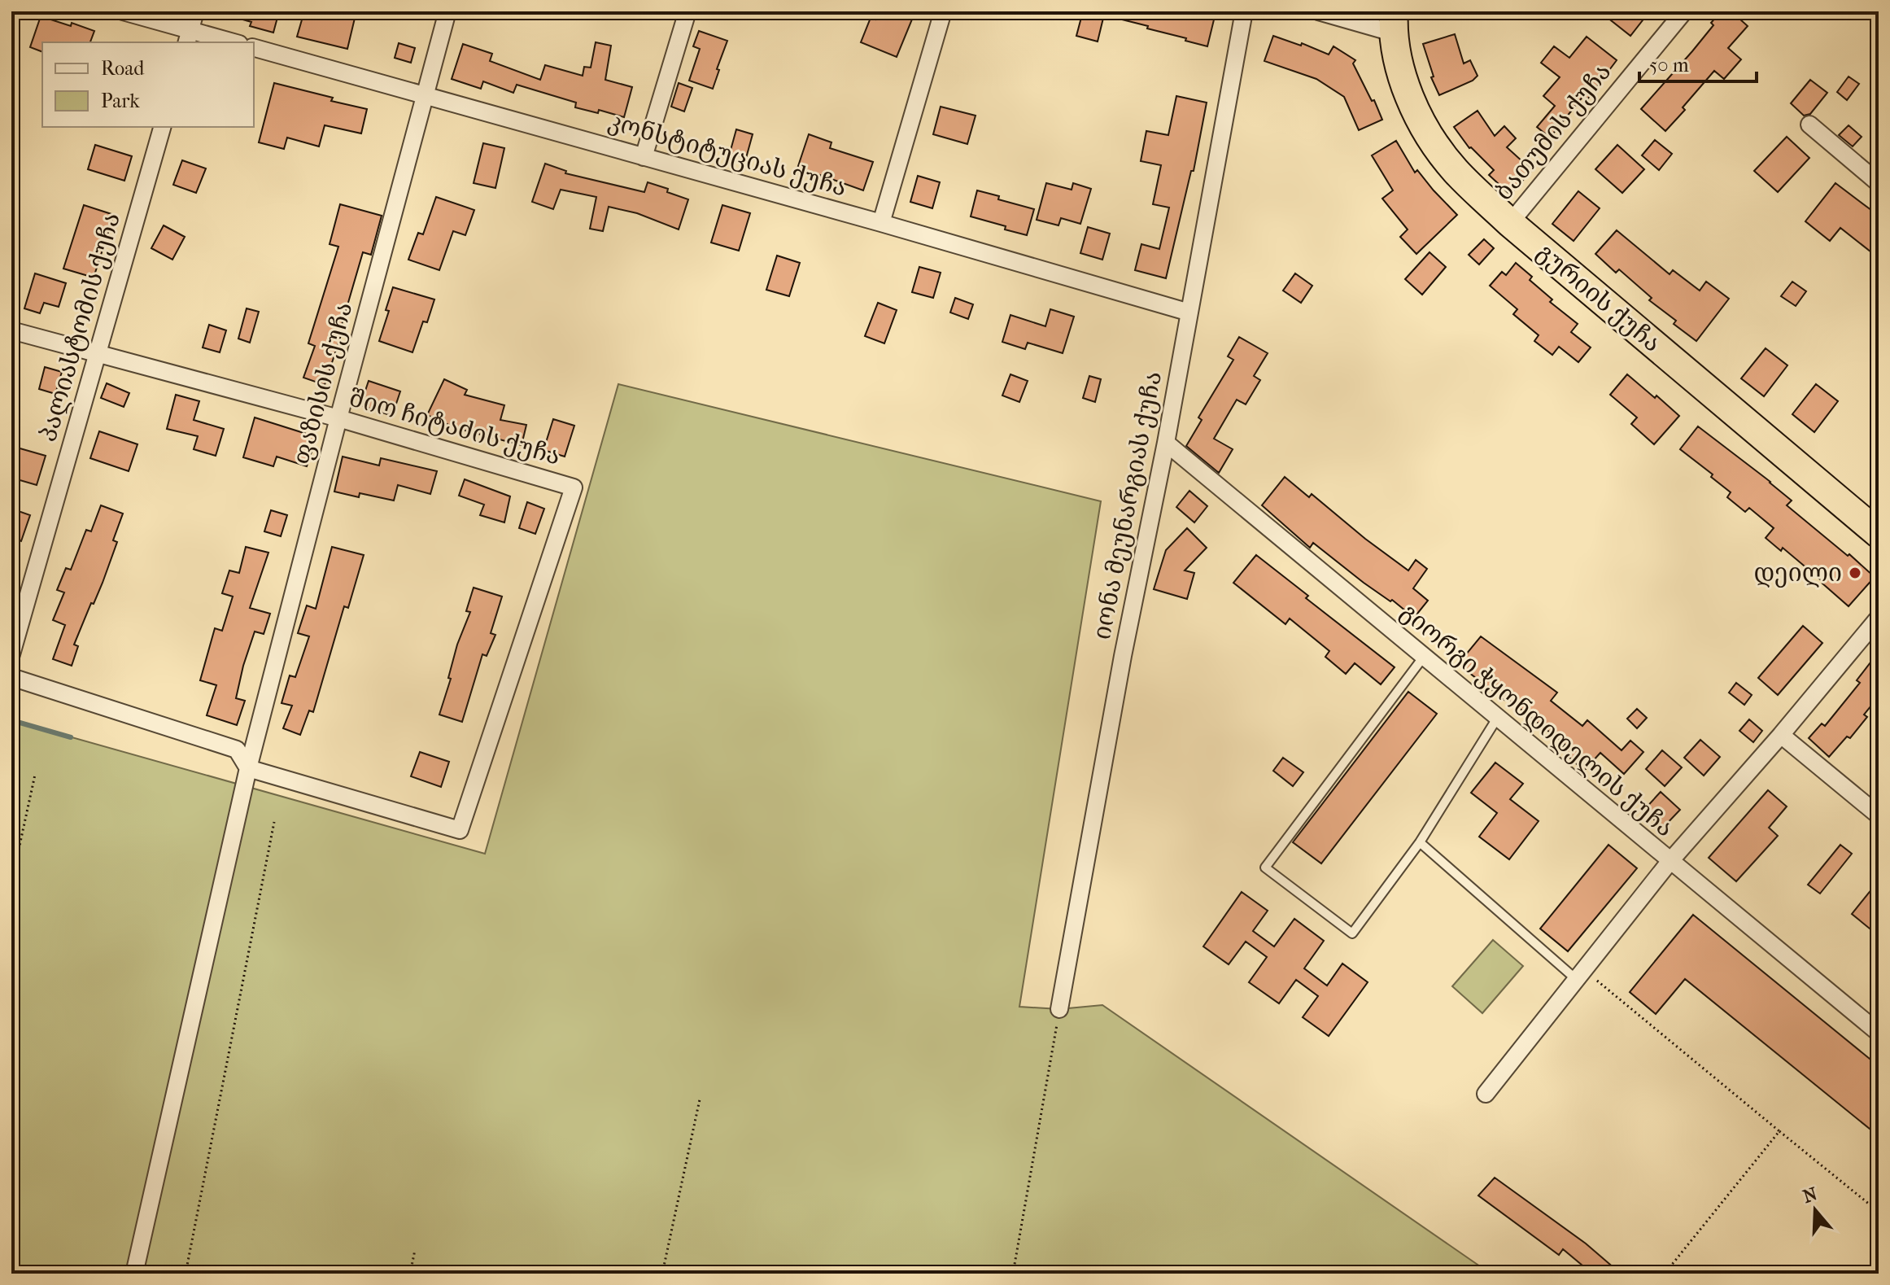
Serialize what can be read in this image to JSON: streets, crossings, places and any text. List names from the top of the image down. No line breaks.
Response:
{"streets":{"highway":["გურიის ქუჩა"],"street":["ბათუმის ქუჩა","კონსტიტუციას ქუჩა","პალიასტომის ქუჩა","ფაზისის ქუჩა","შიო ჩიტაძის ქუჩა","იონა მეუნარგიას ქუჩა","გიორგი ჭყონდიდელის ქუჩა"]},"crossings":[["ბათუმის ქუჩა","გურიის ქუჩა"],["კონსტიტუციას ქუჩა","ფაზისის ქუჩა"],["კონსტიტუციას ქუჩა","იონა მეუნარგიას ქუჩა"],["პალიასტომის ქუჩა","შიო ჩიტაძის ქუჩა"],["ფაზისის ქუჩა","შიო ჩიტაძის ქუჩა"],["იონა მეუნარგიას ქუჩა","გიორგი ჭყონდიდელის ქუჩა"]],"places":["დეილი"],"legend":["Road","Park"],"scale_bar":"50 m","north":"top"}
